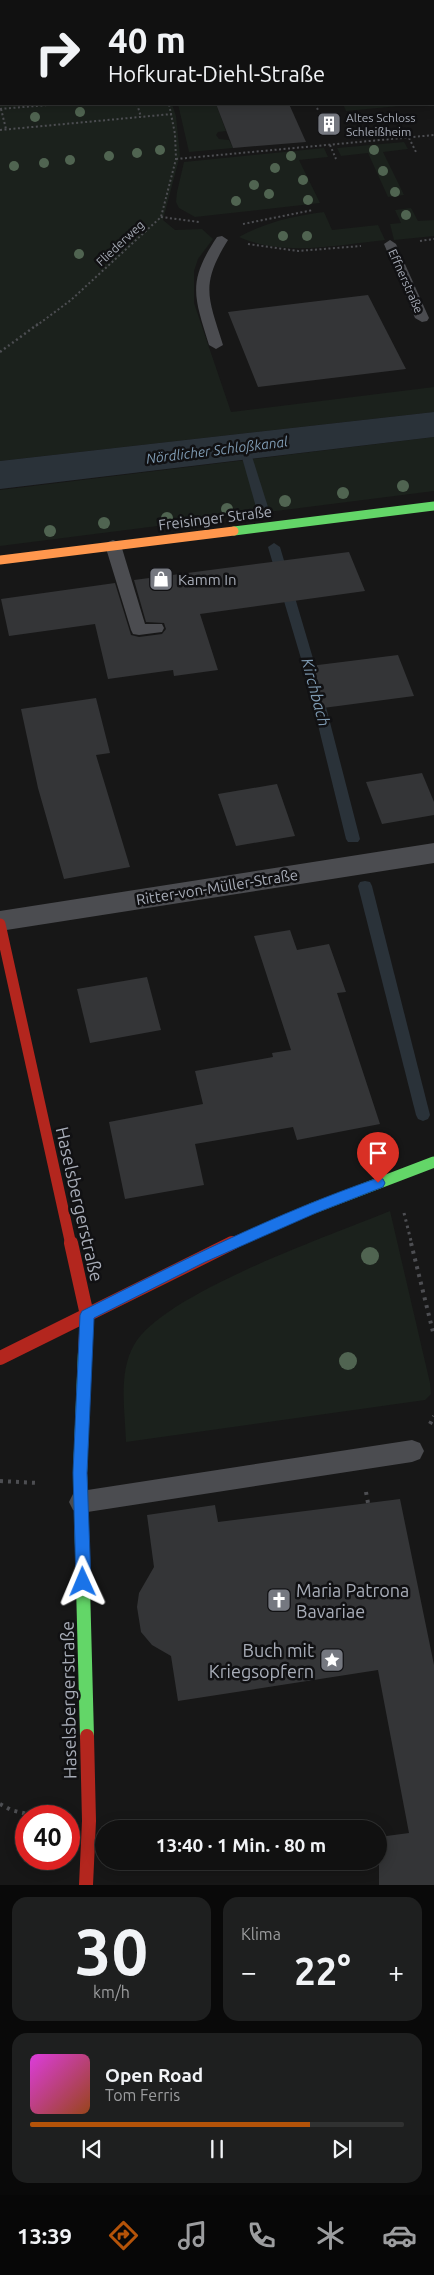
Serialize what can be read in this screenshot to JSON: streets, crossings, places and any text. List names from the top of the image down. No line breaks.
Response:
{"streets":{"street":["Freisinger Straße","Ritter-von-Müller-Straße","Haselsbergerstraße"],"lane":["Effnerstraße"],"path":["Fliederweg"]},"crossings":[["Ritter-von-Müller-Straße","Haselsbergerstraße"]],"water":["Nördlicher Schloßkanal","Kirchbach"],"places":{"building":["Altes Schloss Schleißheim"],"shop":["Kamm In"],"church":["Maria Patrona Bavariae"],"place":["Buch mit Kriegsopfern"]},"page":{"turn":["40 m","Hofkurat-Diehl-Straße"],"limit":"40","trip":"13:40 · 1 Min. · 80 m","tile":[["30","km/h"],"Klima"],"heat":["−","22°","+"],"song":["Open Road","Tom Ferris"],"tabs":"13:39"}}
